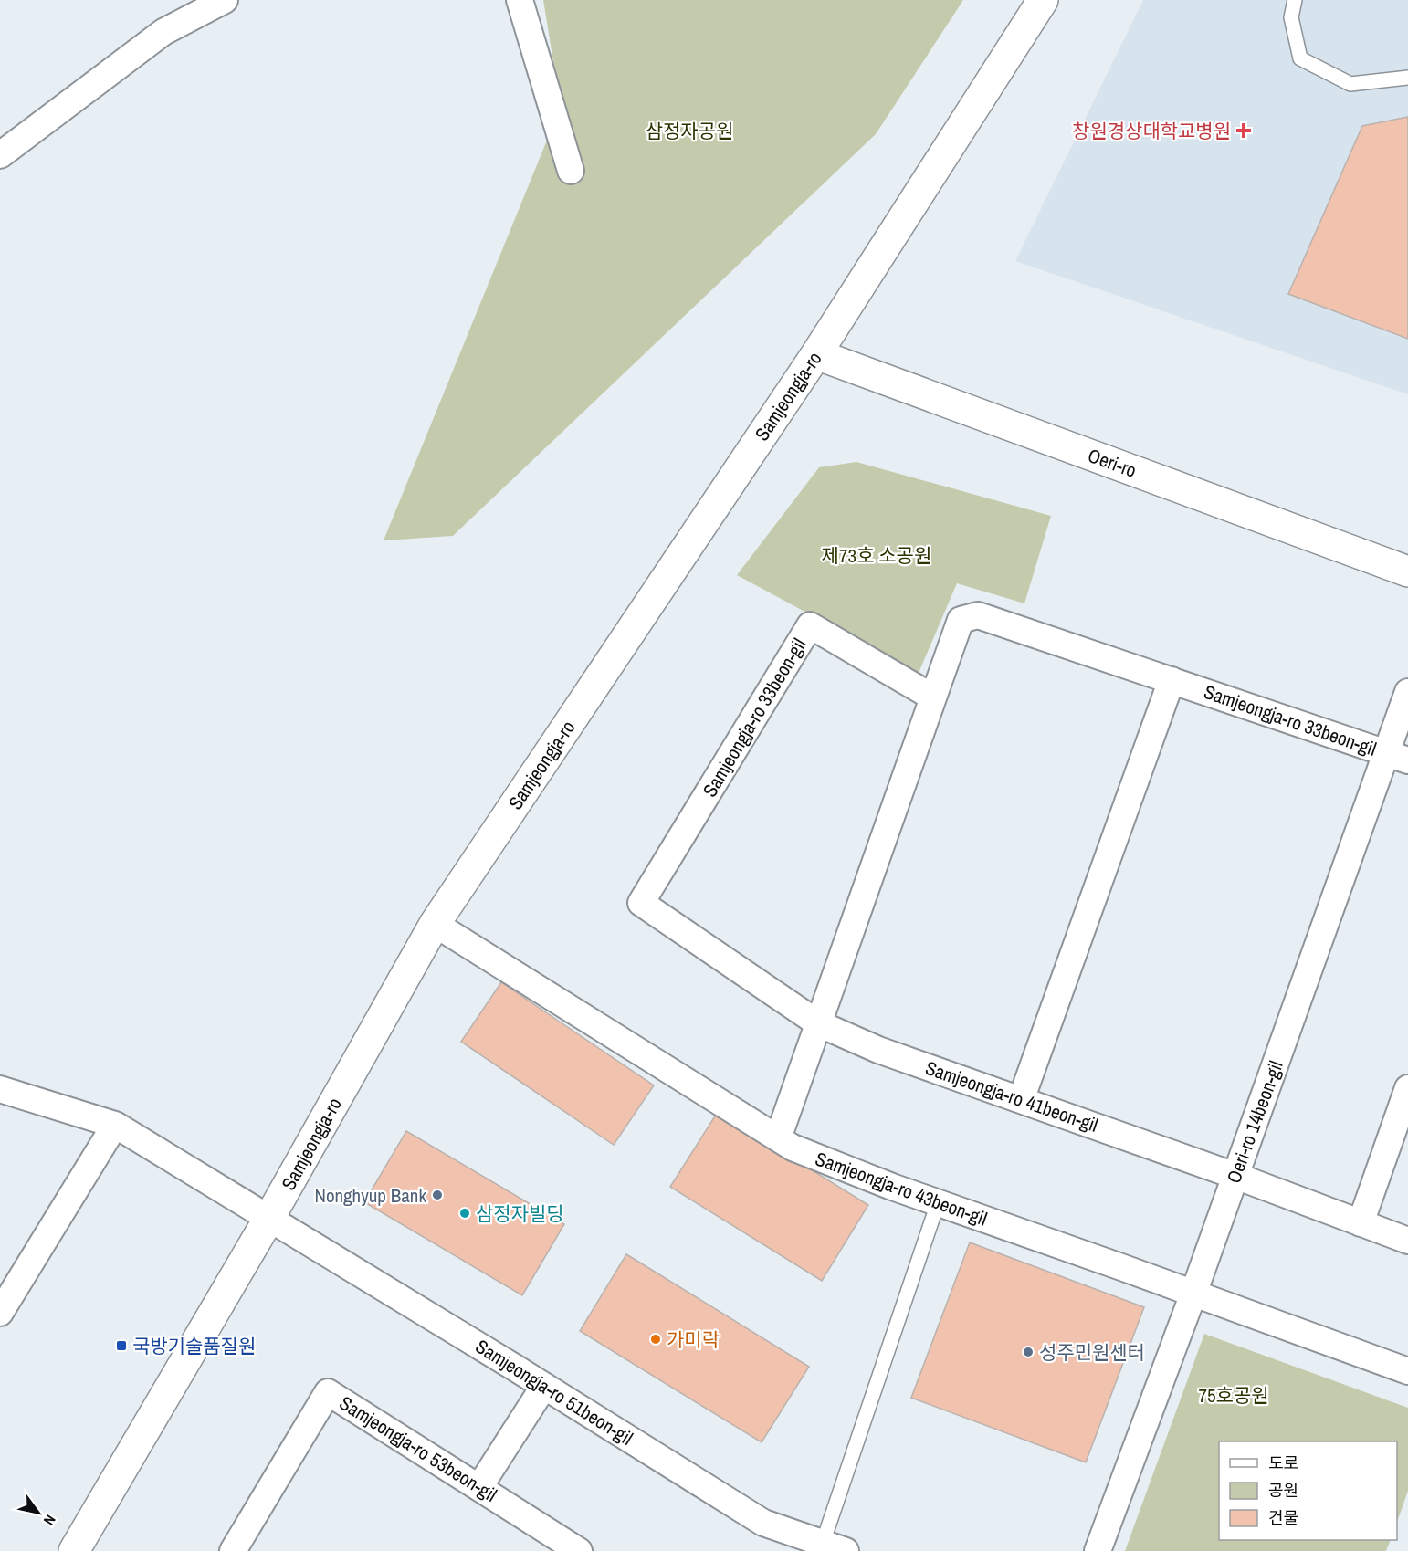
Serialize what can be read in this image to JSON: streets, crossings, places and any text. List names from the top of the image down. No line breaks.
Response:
{"streets":{"street":["Samjeongja-ro","Oeri-ro","Samjeongja-ro 33beon-gil","Samjeongja-ro 41beon-gil","Oeri-ro 14beon-gil","Samjeongja-ro 43beon-gil","Samjeongja-ro 51beon-gil","Samjeongja-ro 53beon-gil"]},"crossings":[["Samjeongja-ro","Oeri-ro"],["Samjeongja-ro","Samjeongja-ro 43beon-gil"],["Samjeongja-ro","Samjeongja-ro 51beon-gil"],["Samjeongja-ro 33beon-gil","Samjeongja-ro 41beon-gil"],["Samjeongja-ro 33beon-gil","Oeri-ro 14beon-gil"],["Samjeongja-ro 33beon-gil","Samjeongja-ro 43beon-gil"],["Samjeongja-ro 41beon-gil","Oeri-ro 14beon-gil"],["Oeri-ro 14beon-gil","Samjeongja-ro 43beon-gil"]],"parks":["삼정자공원","제73호 소공원","75호공원"],"places":{"health":["창원경상대학교병원"],"other":["Nonghyup Bank","삼정자빌딩","가미락","성주민원센터"],"transit":["국방기술품질원"]},"legend":["도로","공원","건물"],"north":"bottom right"}
